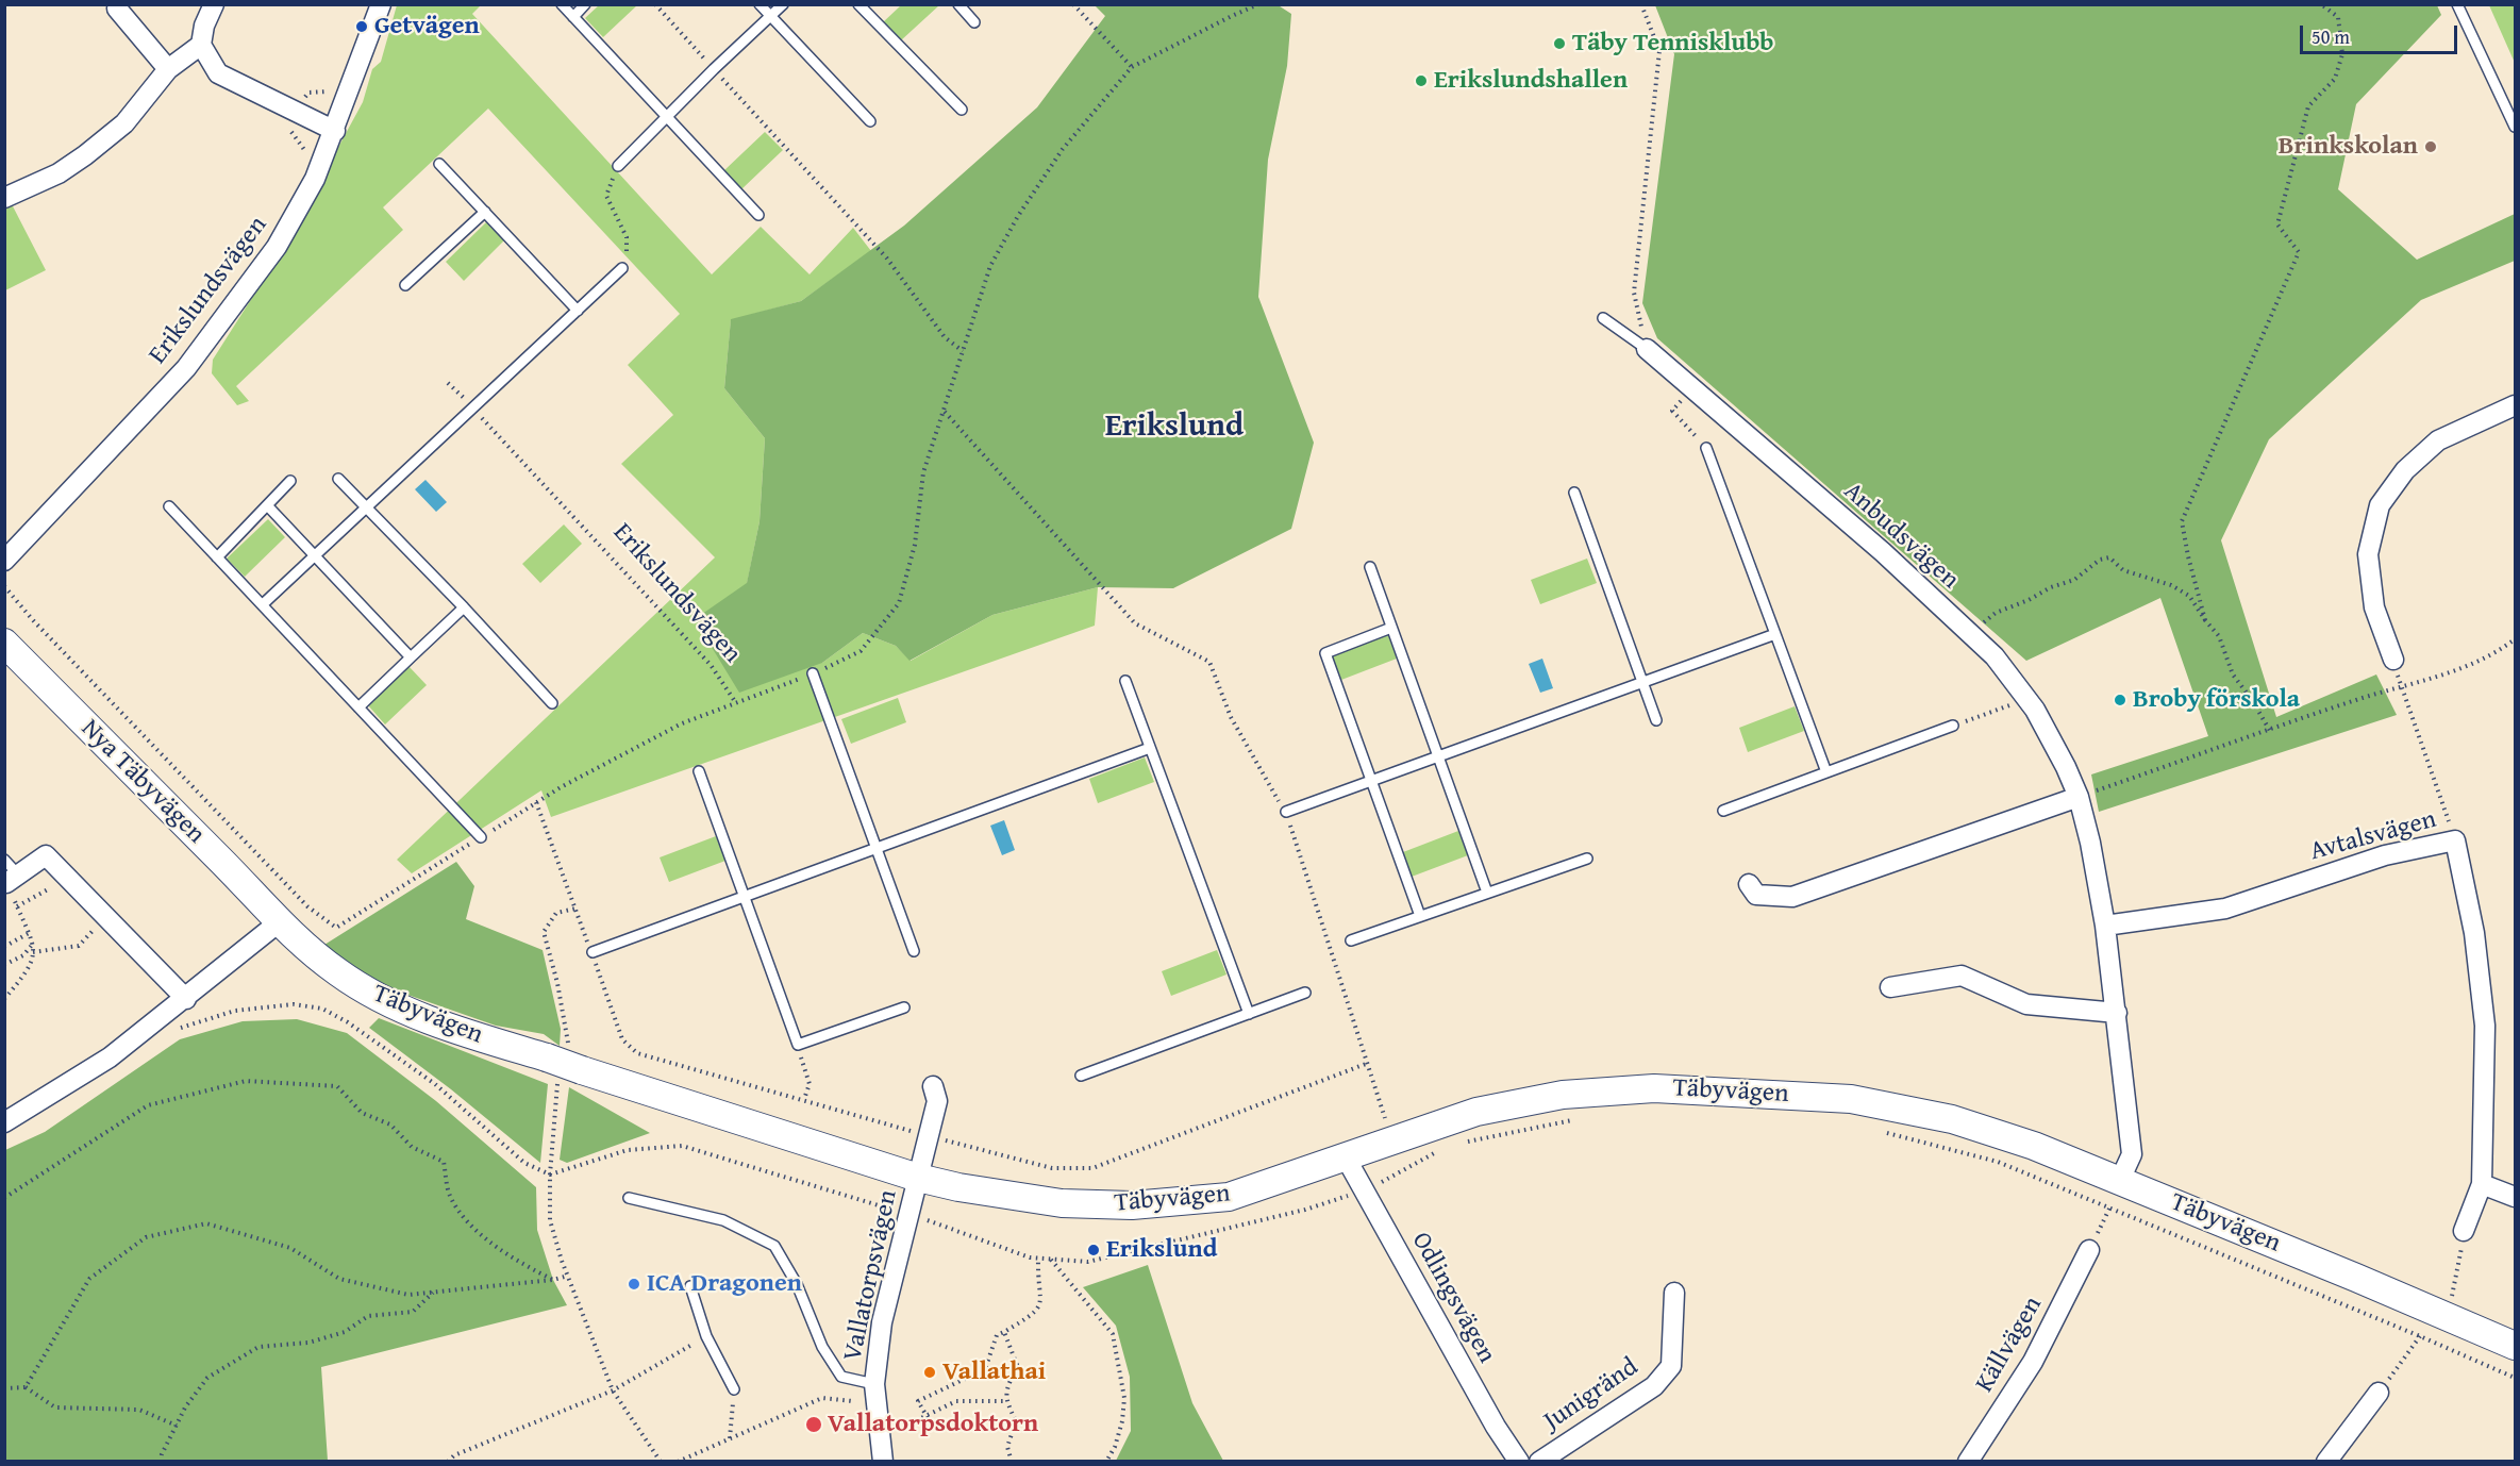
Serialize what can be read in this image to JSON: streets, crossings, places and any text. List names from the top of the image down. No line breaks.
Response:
{"streets":{"main road":["Nya Täbyvägen","Täbyvägen"],"street":["Erikslundsvägen","Anbudsvägen","Avtalsvägen","Vallatorpsvägen","Odlingsvägen","Källvägen","Junigränd"]},"crossings":[["Anbudsvägen","Avtalsvägen"],["Anbudsvägen","Täbyvägen"],["Nya Täbyvägen","Täbyvägen"],["Täbyvägen","Vallatorpsvägen"],["Täbyvägen","Odlingsvägen"]],"districts":["Erikslund"],"places":["Getvägen","Täby Tennisklubb","Erikslundshallen","Brinkskolan","Broby förskola","Erikslund","ICA Dragonen","Vallathai","Vallatorpsdoktorn"],"scale_bar":"50 m"}
